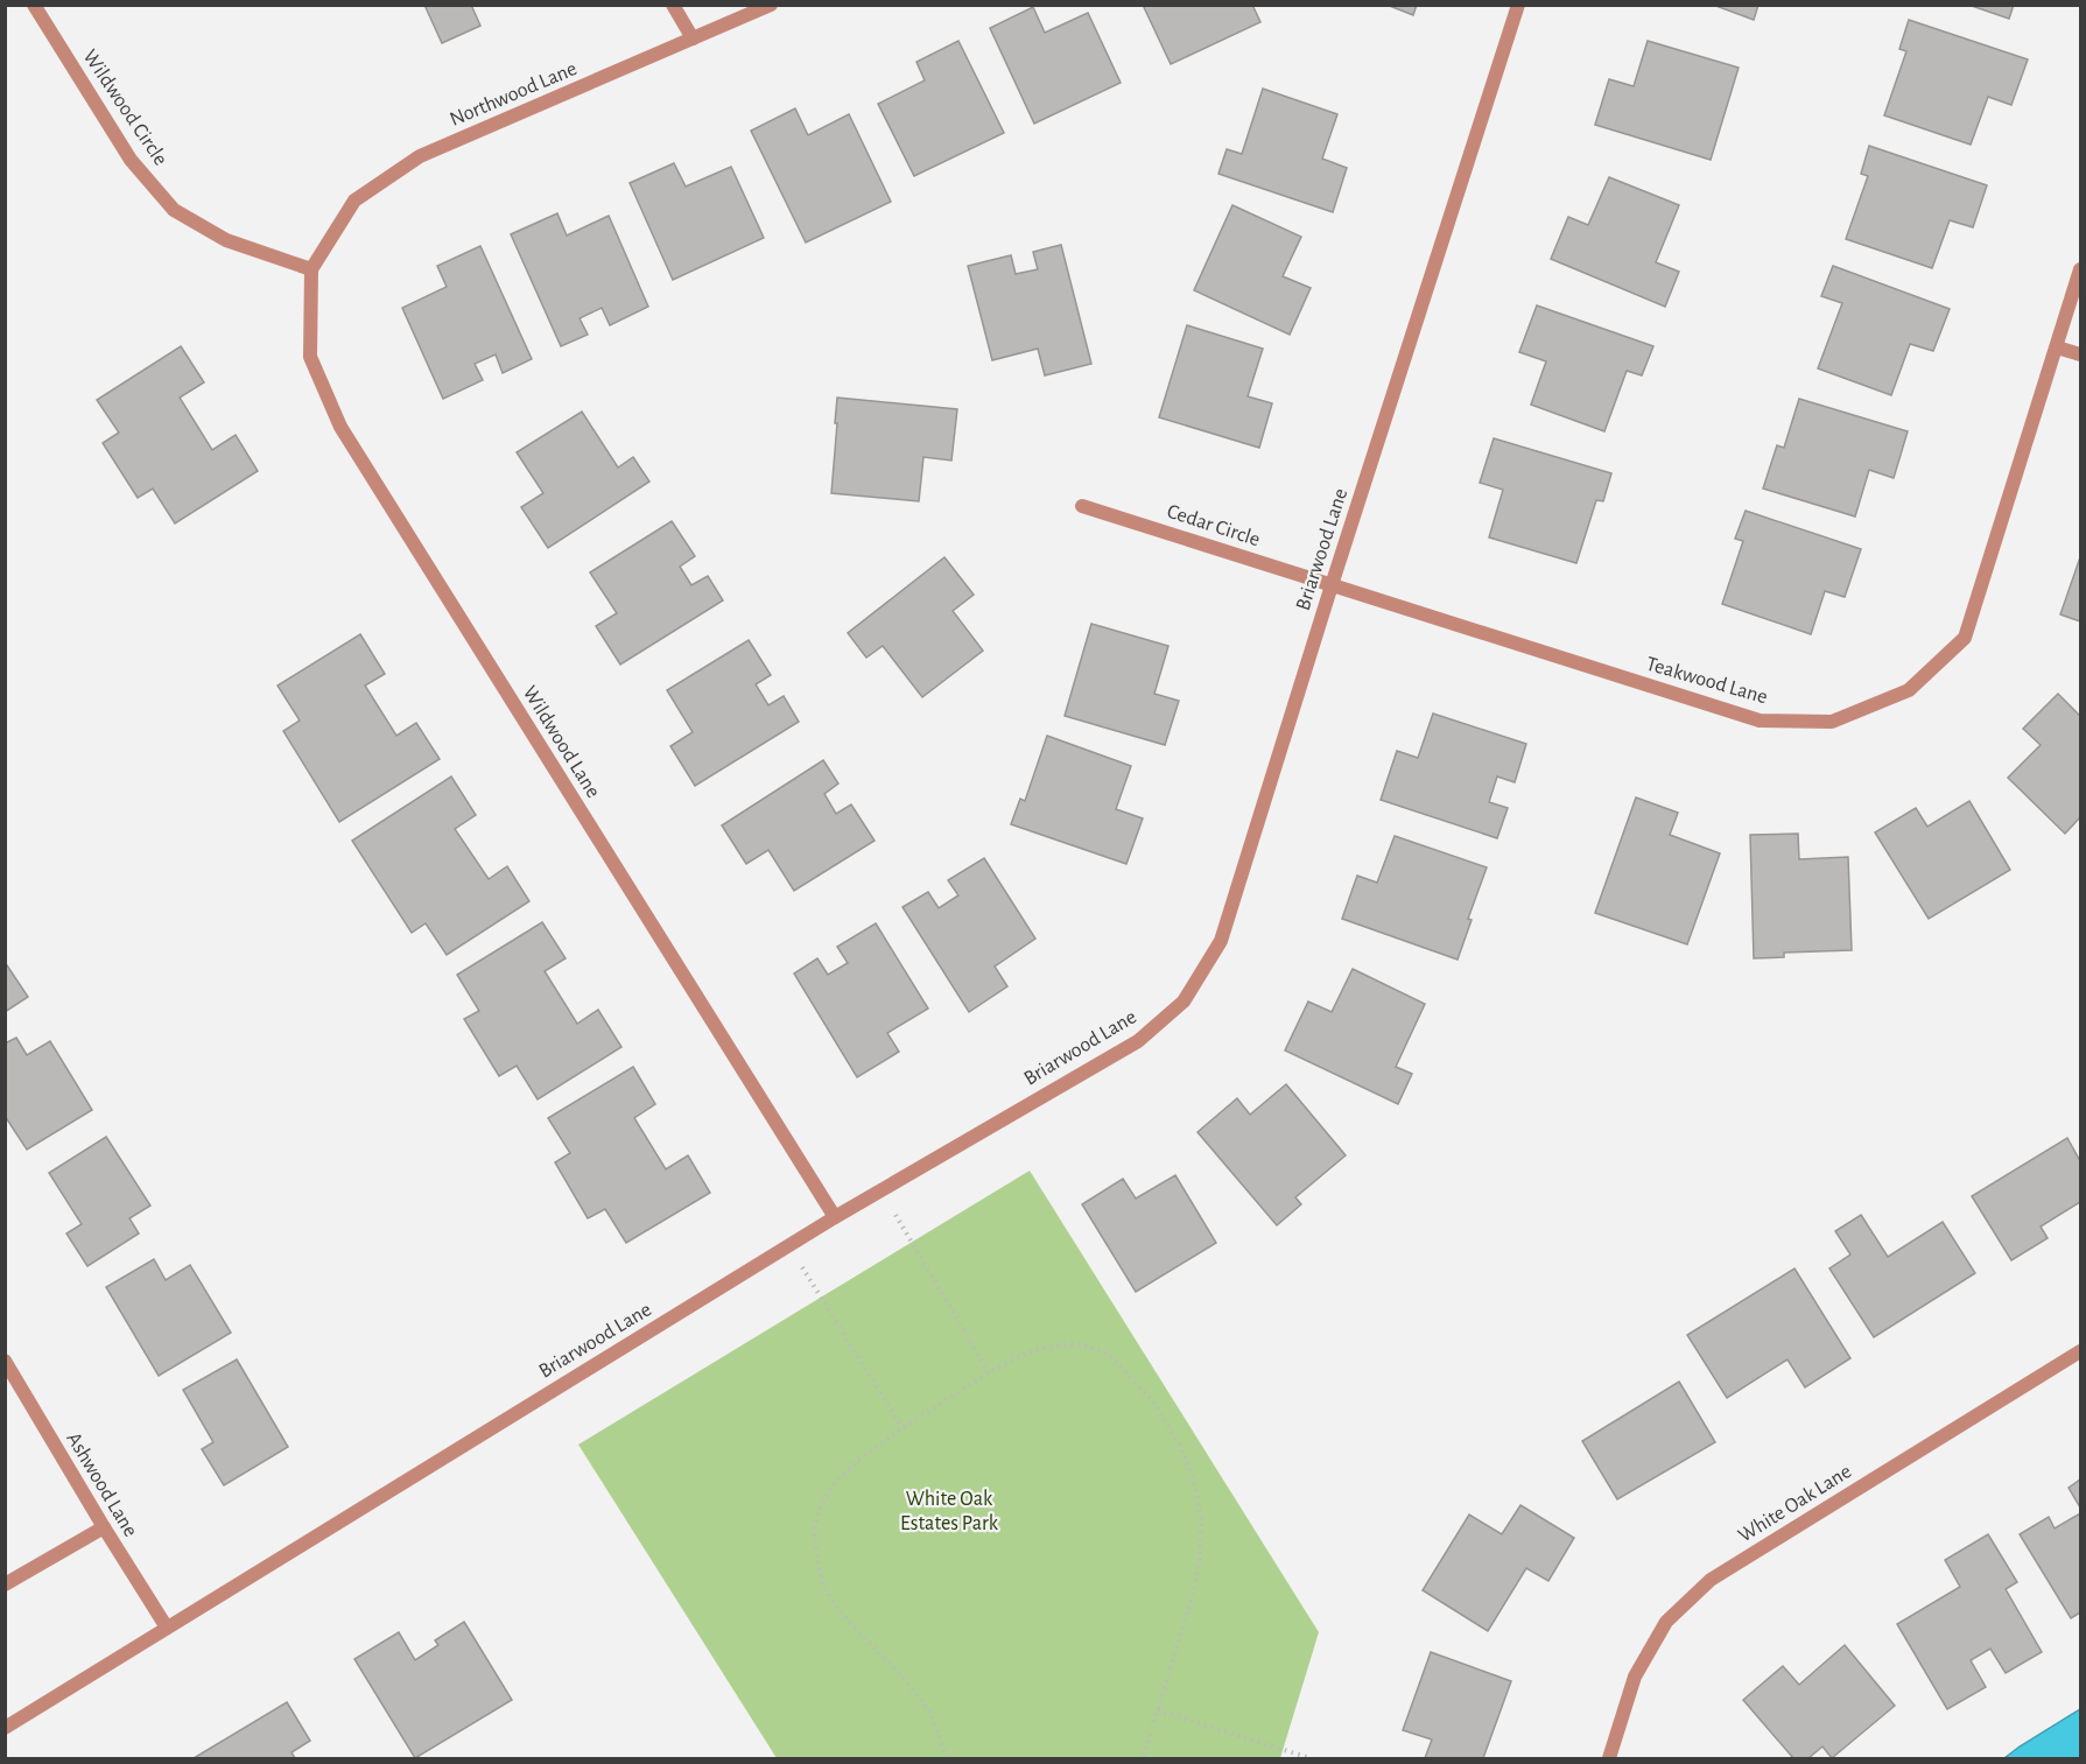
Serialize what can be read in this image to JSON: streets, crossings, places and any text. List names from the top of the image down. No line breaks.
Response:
{"streets":{"street":["Northwood Lane","Wildwood Circle","Cedar Circle","Briarwood Lane","Teakwood Lane","Wildwood Lane","Ashwood Lane","White Oak Lane"]},"crossings":[["Northwood Lane","Wildwood Circle"],["Northwood Lane","Wildwood Lane"],["Wildwood Circle","Wildwood Lane"],["Cedar Circle","Briarwood Lane"],["Cedar Circle","Teakwood Lane"],["Briarwood Lane","Teakwood Lane"],["Briarwood Lane","Wildwood Lane"],["Briarwood Lane","Ashwood Lane"]],"parks":["White Oak Estates Park"]}
